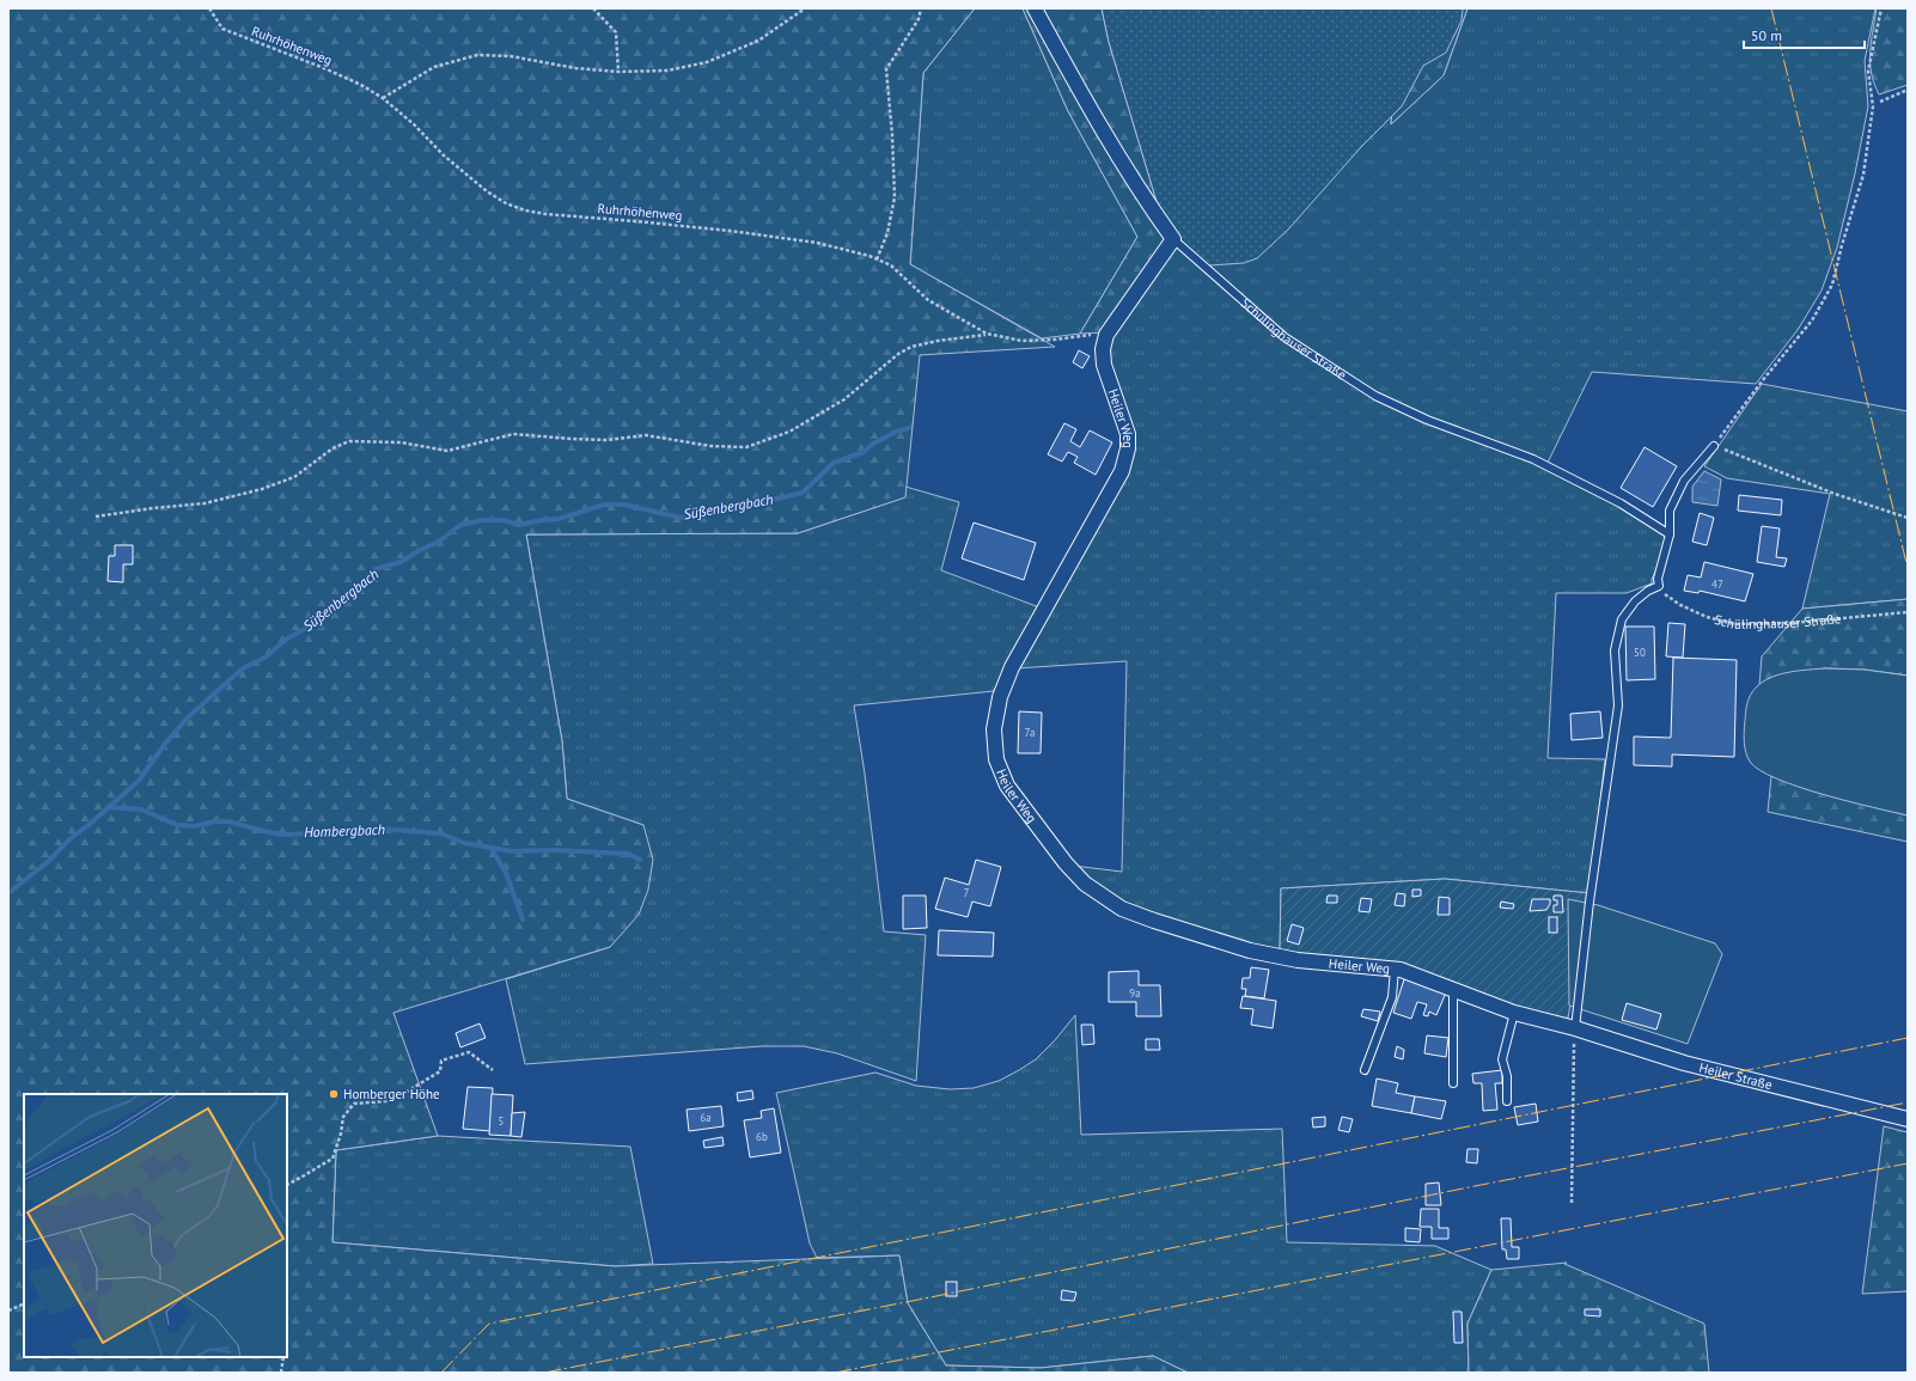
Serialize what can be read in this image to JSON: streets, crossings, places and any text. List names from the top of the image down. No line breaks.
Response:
{"streets":{"street":["Schülinghauser Straße","Heiler Weg","Heiler Straße"],"path":["Ruhrhöhenweg"]},"crossings":[["Ruhrhöhenweg","Heiler Weg"],["Schülinghauser Straße","Heiler Weg"],["Heiler Weg","Heiler Straße"]],"water":["Süßenbergbach","Hombergbach"],"places":["Homberger Höhe"],"house_numbers":["47","50","7a","7","9a","6a","5","6b"],"scale_bar":"50 m"}
